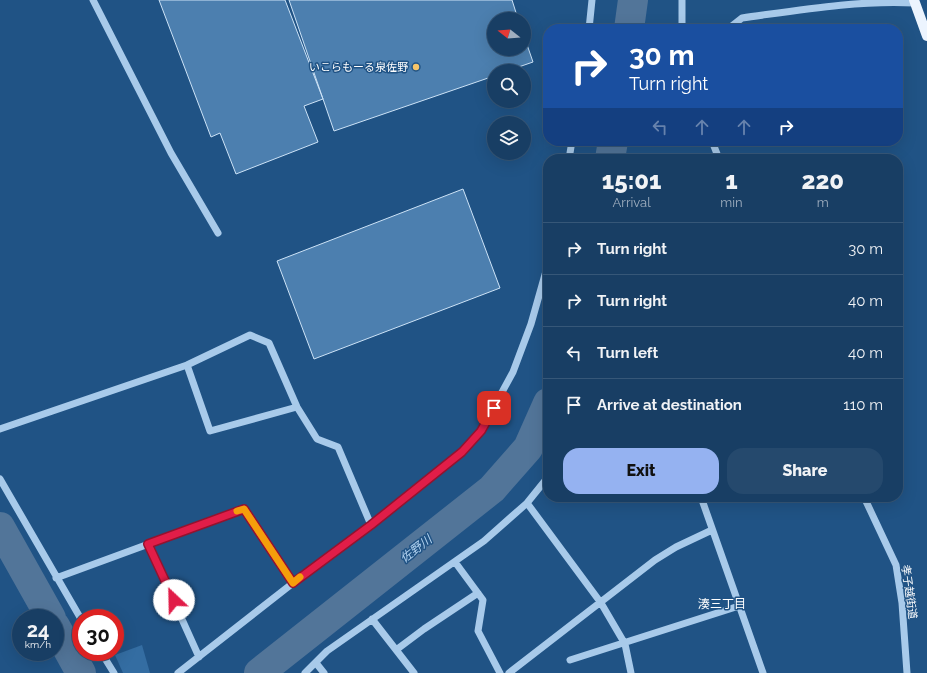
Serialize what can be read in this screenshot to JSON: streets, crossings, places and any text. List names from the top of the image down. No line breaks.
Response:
{"streets":{"street":["孝子越街道"]},"districts":["湊三丁目"],"water":["佐野川"],"places":["いこらもーる泉佐野"],"north":"left","page":{"turn":["30 m","Turn right"],"eta":["15:01","Arrival","1","min","220","m"],"list":[{"name":"Turn right","value":"30 m"},{"name":"Turn right","value":"40 m"},{"name":"Turn left","value":"40 m"},{"name":"Arrive at destination","value":"110 m"}],"buttons":["Exit","Share"],"speed":"24 km/h","limit":"30"}}
